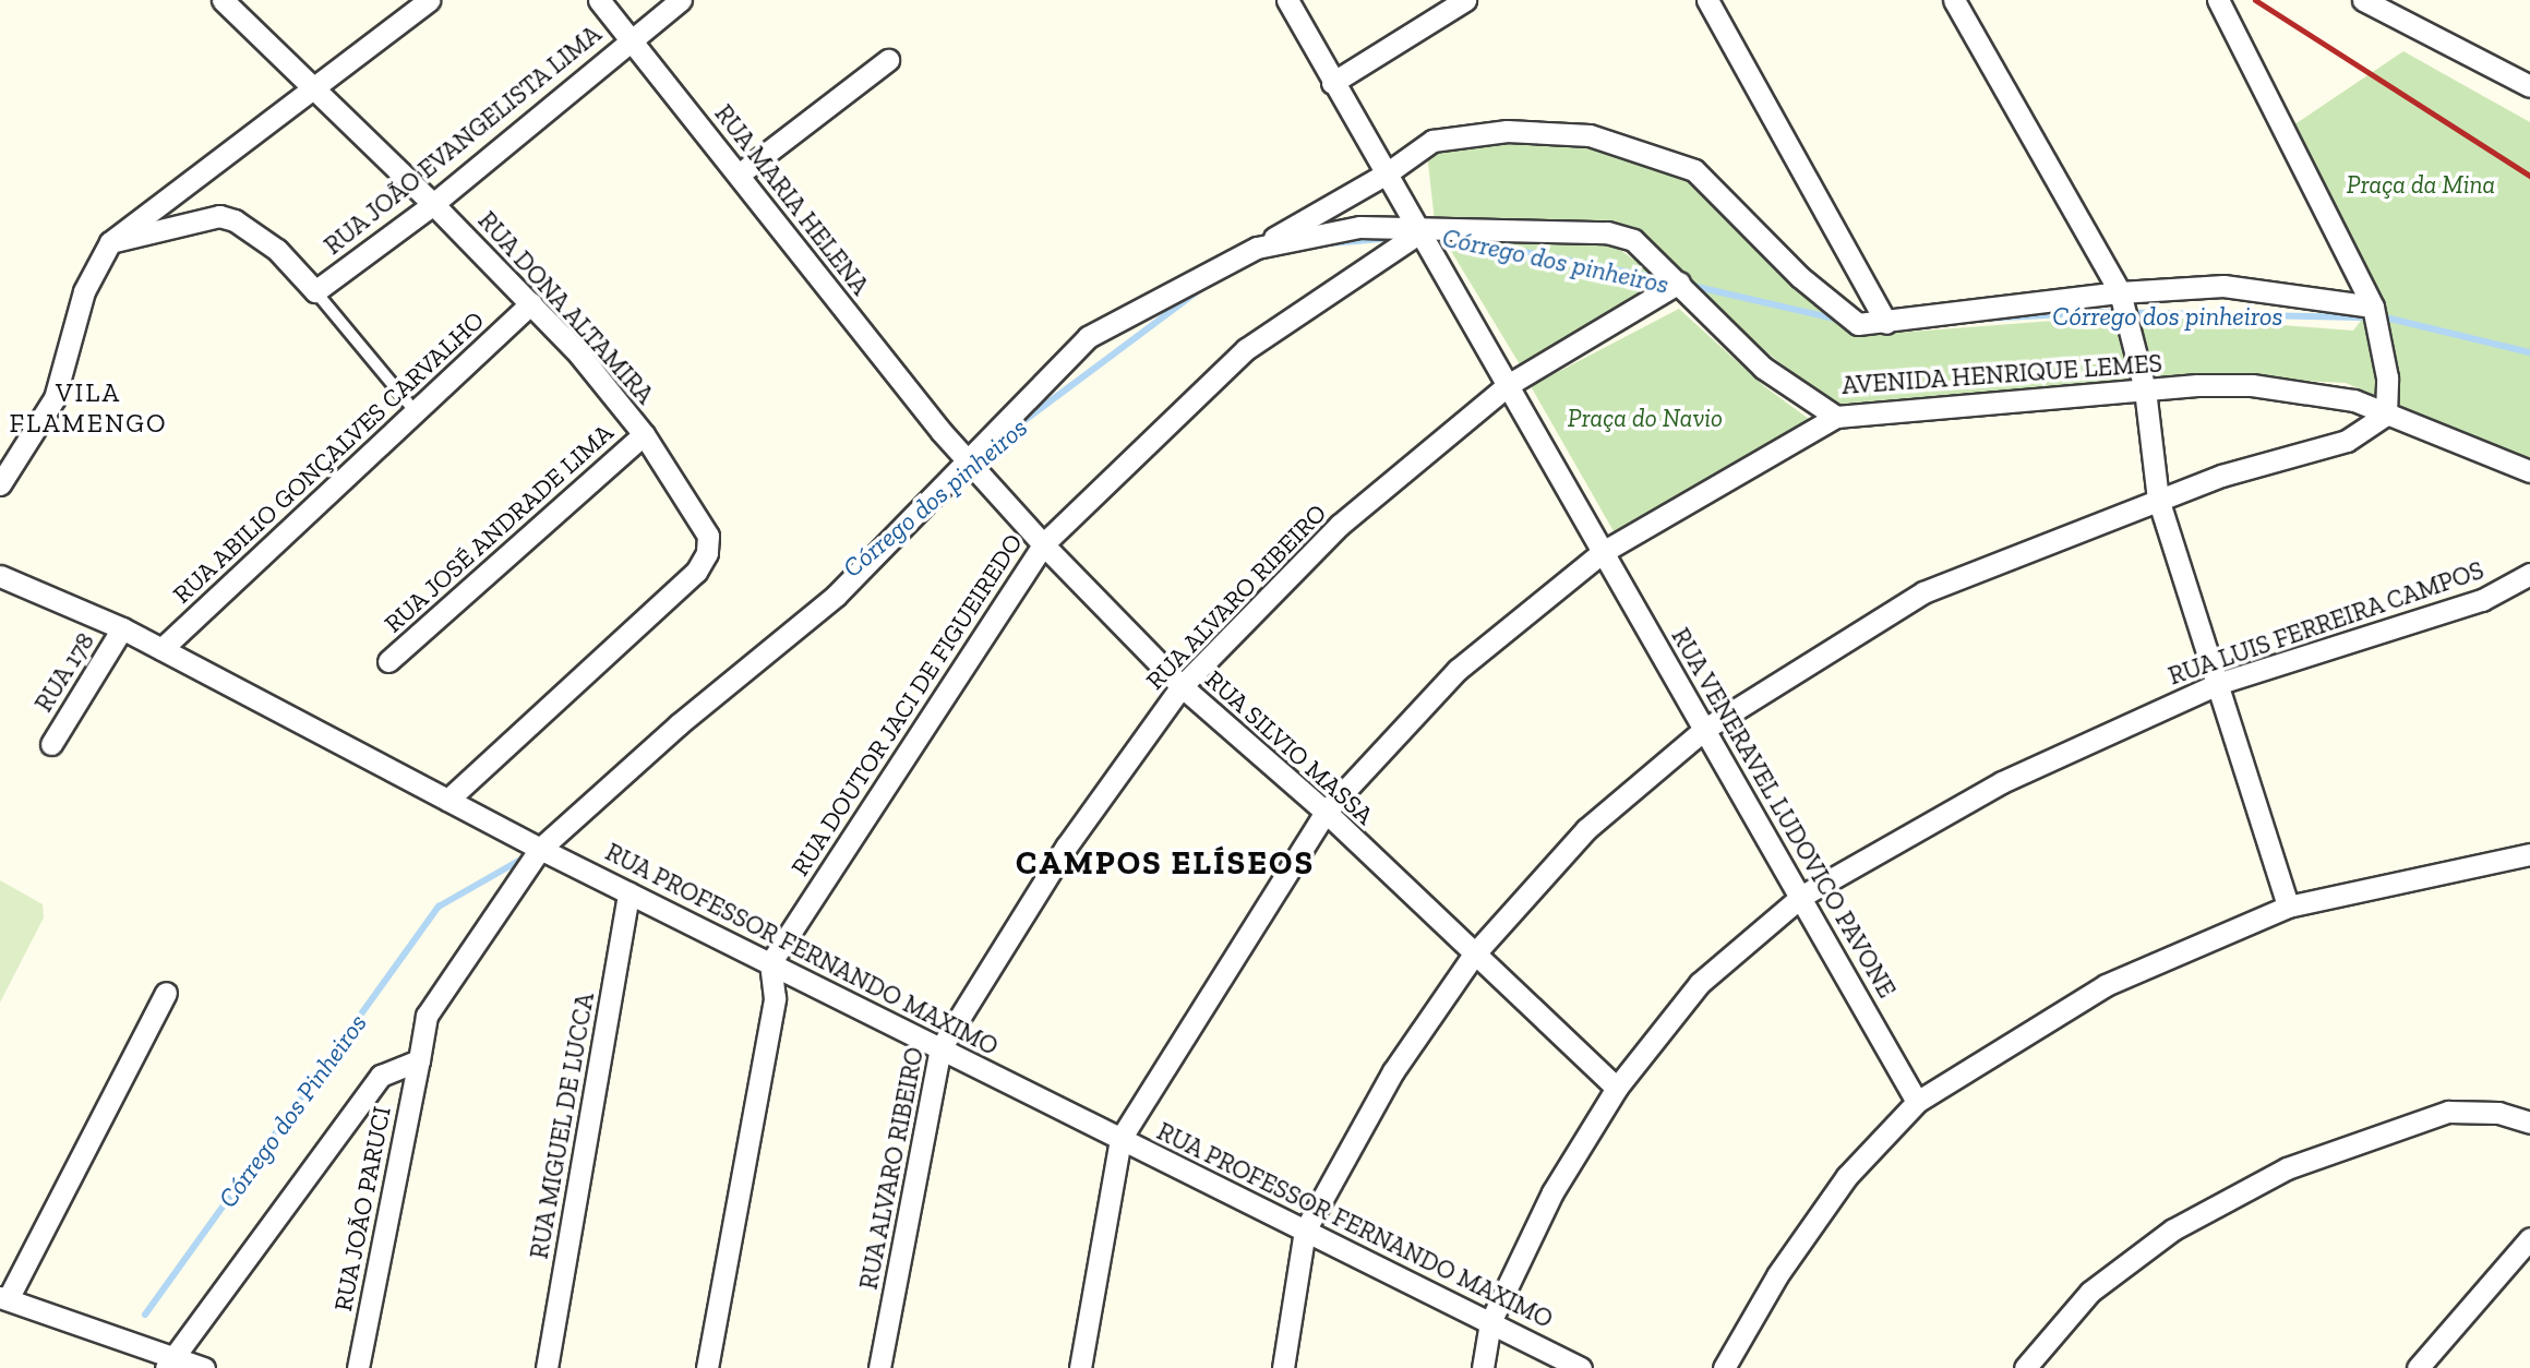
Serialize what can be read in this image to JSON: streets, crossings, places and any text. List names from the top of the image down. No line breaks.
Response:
{"streets":{"street":["RUA JOÃO EVANGELISTA LIMA","RUA MARIA HELENA","RUA DONA ALTAMIRA","AVENIDA HENRIQUE LEMES","RUA ABILIO GONÇALVES CARVALHO","RUA JOSÉ ANDRADE LIMA","RUA ALVARO RIBEIRO","RUA LUIS FERREIRA CAMPOS","RUA 178","RUA DOUTOR JACI DE FIGUEIREDO","RUA SILVIO MASSA","RUA VENERAVEL LUDOVICO PAVONE","RUA PROFESSOR FERNANDO MAXIMO","RUA MIGUEL DE LUCCA","RUA JOÃO PARUCI"]},"crossings":[["RUA JOÃO EVANGELISTA LIMA","RUA MARIA HELENA"],["RUA JOÃO EVANGELISTA LIMA","RUA DONA ALTAMIRA"],["RUA MARIA HELENA","RUA SILVIO MASSA"],["RUA DONA ALTAMIRA","RUA ABILIO GONÇALVES CARVALHO"],["RUA DONA ALTAMIRA","RUA JOSÉ ANDRADE LIMA"],["RUA DONA ALTAMIRA","RUA PROFESSOR FERNANDO MAXIMO"],["AVENIDA HENRIQUE LEMES","RUA ALVARO RIBEIRO"],["AVENIDA HENRIQUE LEMES","RUA DOUTOR JACI DE FIGUEIREDO"],["AVENIDA HENRIQUE LEMES","RUA SILVIO MASSA"],["AVENIDA HENRIQUE LEMES","RUA VENERAVEL LUDOVICO PAVONE"],["AVENIDA HENRIQUE LEMES","RUA PROFESSOR FERNANDO MAXIMO"],["AVENIDA HENRIQUE LEMES","RUA JOÃO PARUCI"],["RUA ABILIO GONÇALVES CARVALHO","RUA PROFESSOR FERNANDO MAXIMO"],["RUA ALVARO RIBEIRO","RUA SILVIO MASSA"],["RUA ALVARO RIBEIRO","RUA VENERAVEL LUDOVICO PAVONE"],["RUA ALVARO RIBEIRO","RUA PROFESSOR FERNANDO MAXIMO"],["RUA LUIS FERREIRA CAMPOS","RUA SILVIO MASSA"],["RUA LUIS FERREIRA CAMPOS","RUA VENERAVEL LUDOVICO PAVONE"],["RUA LUIS FERREIRA CAMPOS","RUA PROFESSOR FERNANDO MAXIMO"],["RUA 178","RUA PROFESSOR FERNANDO MAXIMO"],["RUA DOUTOR JACI DE FIGUEIREDO","RUA SILVIO MASSA"],["RUA DOUTOR JACI DE FIGUEIREDO","RUA VENERAVEL LUDOVICO PAVONE"],["RUA DOUTOR JACI DE FIGUEIREDO","RUA PROFESSOR FERNANDO MAXIMO"],["RUA PROFESSOR FERNANDO MAXIMO","RUA MIGUEL DE LUCCA"],["RUA PROFESSOR FERNANDO MAXIMO","RUA JOÃO PARUCI"]],"districts":["VILA FLAMENGO","CAMPOS ELÍSEOS"],"water":["Córrego dos pinheiros","Córrego dos Pinheiros"],"parks":["Praça da Mina","Praça do Navio"]}
